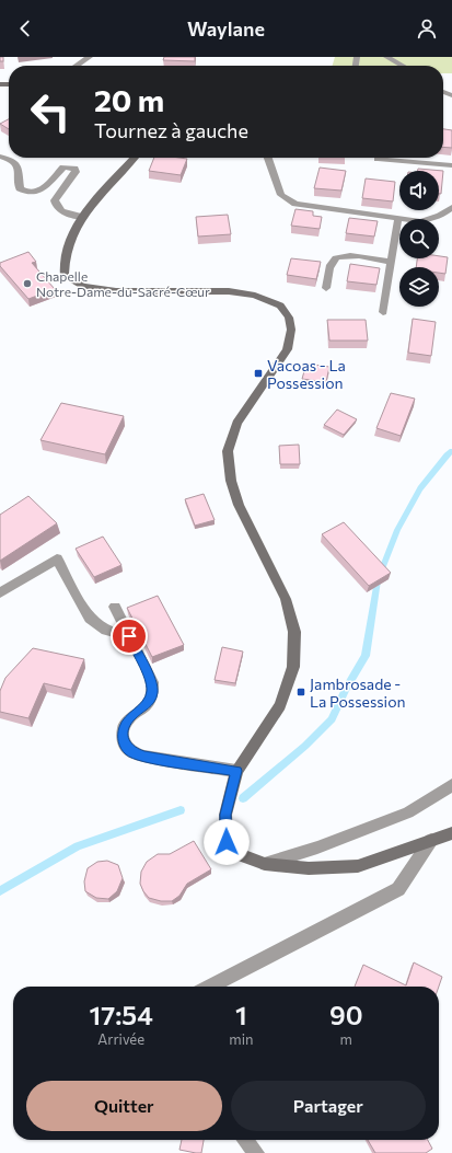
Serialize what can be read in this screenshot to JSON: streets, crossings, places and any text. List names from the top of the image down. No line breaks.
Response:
{"places":{"other":["Chapelle Notre-Dame-du-Sacré-Cœur"],"transit":["Vacoas - La Possession","Jambrosade - La Possession"]},"page":{"header":"Waylane","turn":["20 m","Tournez à gauche"],"eta":["17:54","Arrivée","1","min","90","m"],"buttons":["Quitter","Partager"]}}
